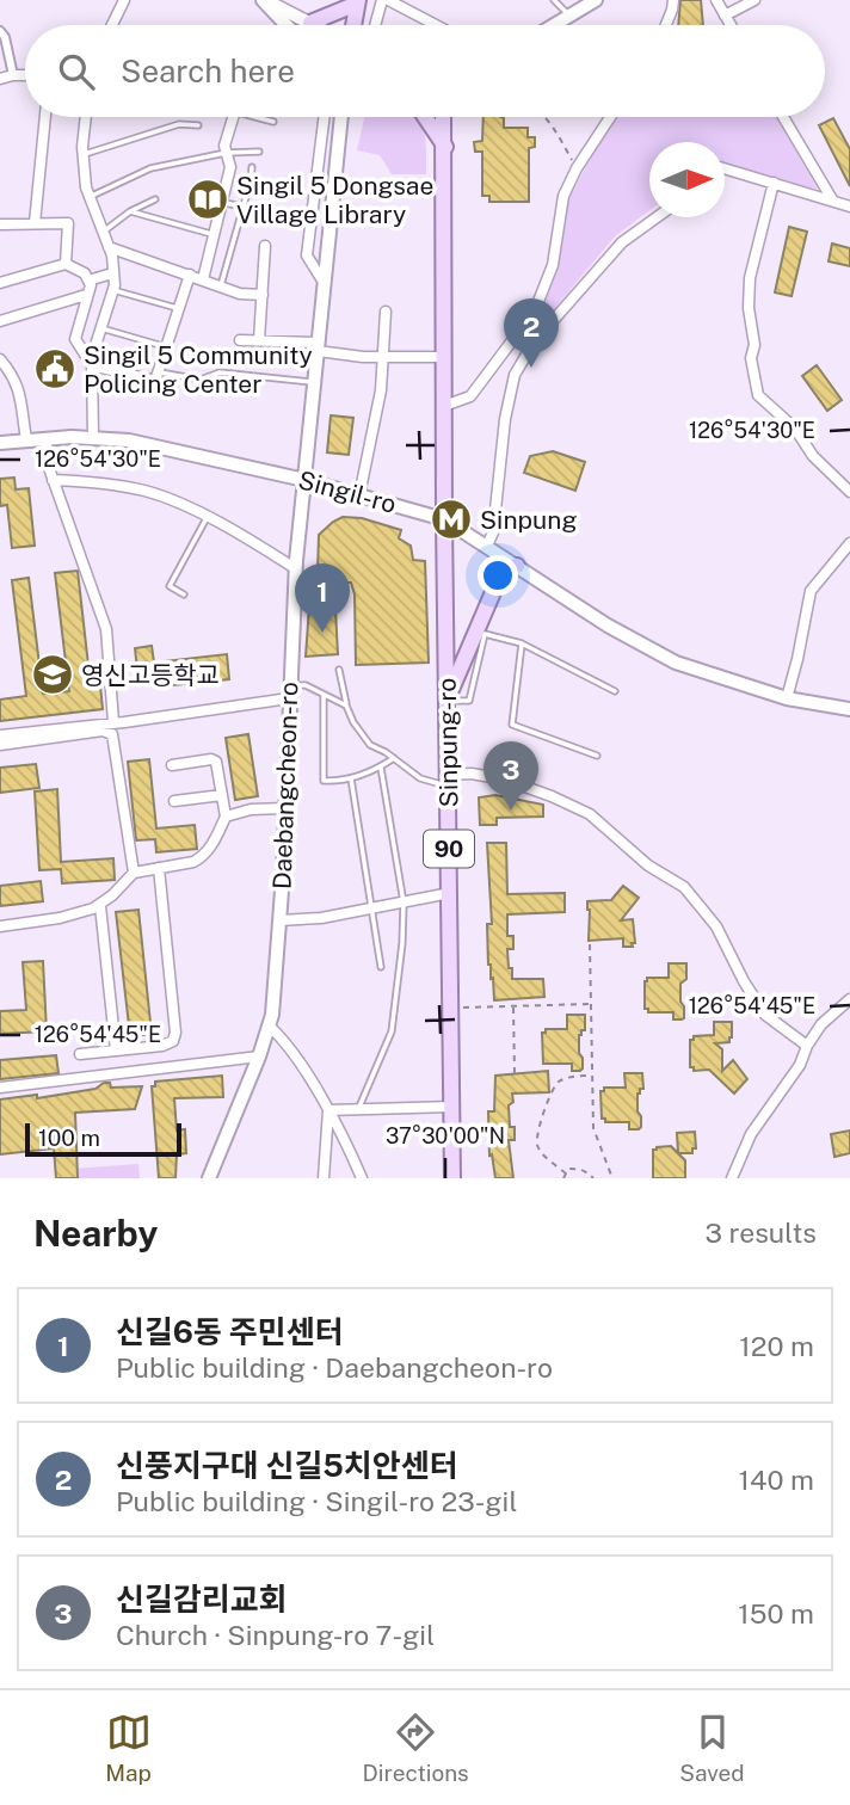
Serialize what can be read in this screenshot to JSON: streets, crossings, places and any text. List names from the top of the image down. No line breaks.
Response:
{"streets":{"main road":["Singil-ro","Sinpung-ro","Daebangcheon-ro","90"]},"crossings":[["Singil-ro","Sinpung-ro"],["Singil-ro","Daebangcheon-ro"]],"places":{"library":["Singil 5 Dongsae Village Library"],"public building":["Singil 5 Community Policing Center"],"metro station":["Sinpung"],"school or university":["영신고등학교"]},"scale_bar":"100 m","north":"right","page":{"search":"Search here","pins":["2","1","3"],"scale":"100 m","heading":["Nearby","3 results"],"list":[{"mark":"1","name":"신길6동 주민센터","note":"Public building · Daebangcheon-ro","value":"120 m"},{"mark":"2","name":"신풍지구대 신길5치안센터","note":"Public building · Singil-ro 23-gil","value":"140 m"},{"mark":"3","name":"신길감리교회","note":"Church · Sinpung-ro 7-gil","value":"150 m"}],"nav":["Map","Directions","Saved"]},"coordinates":["126°54'30\"E","126°54'45\"E","37°30'00\"N"]}
